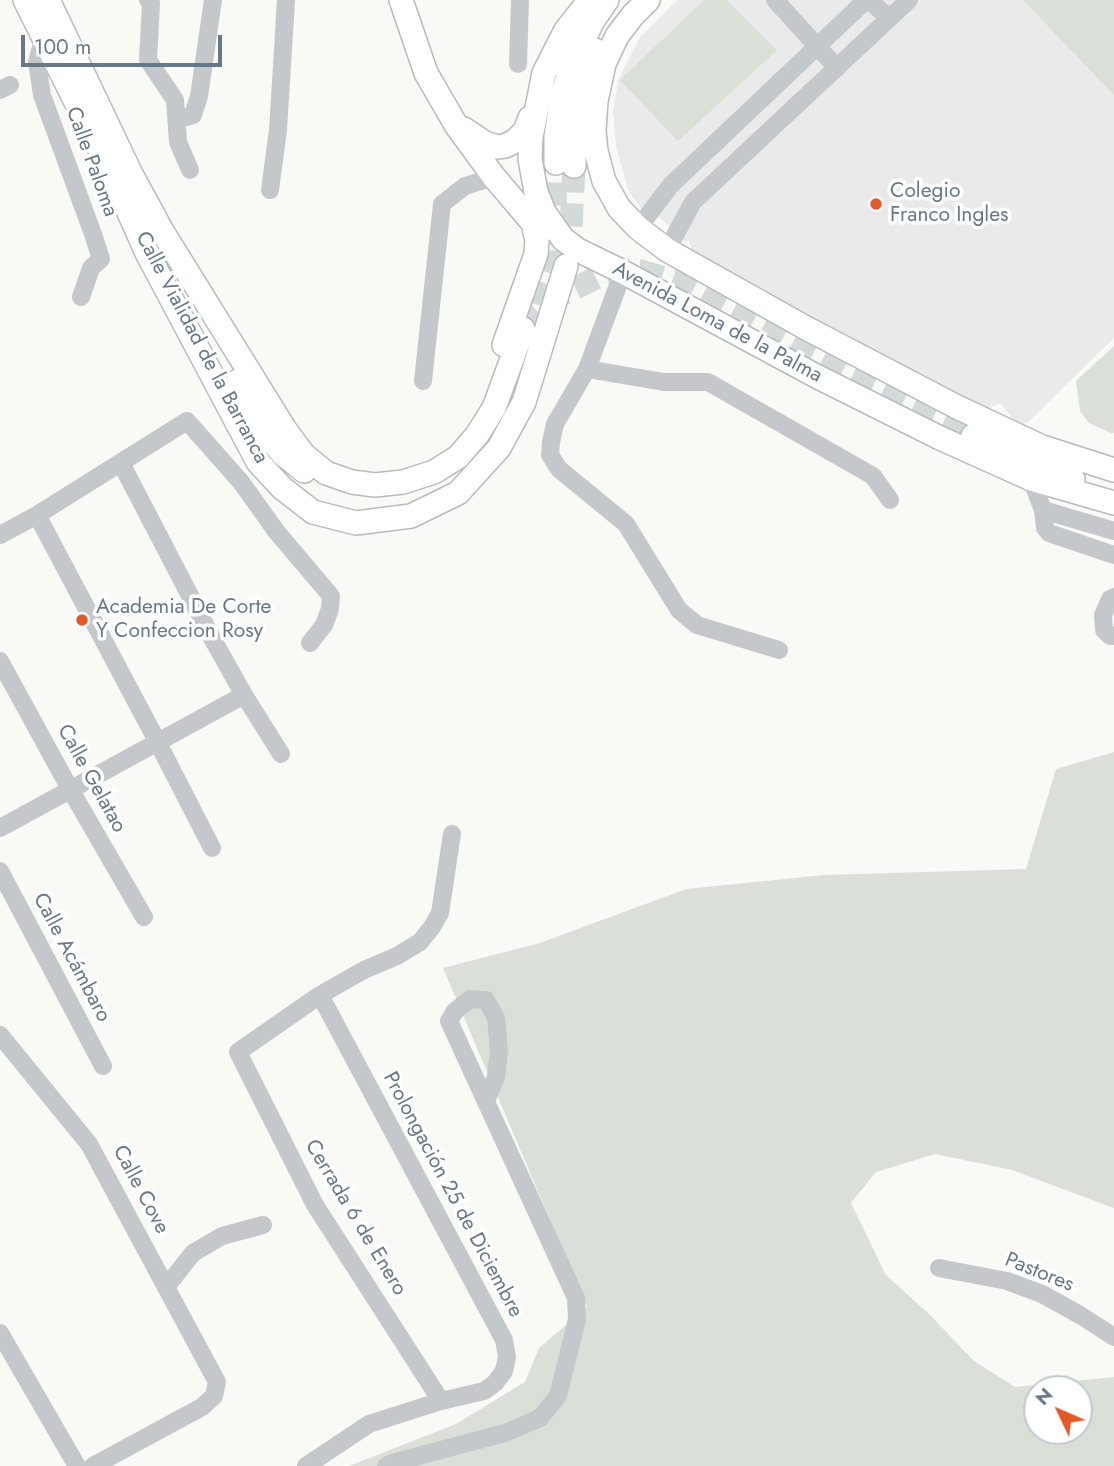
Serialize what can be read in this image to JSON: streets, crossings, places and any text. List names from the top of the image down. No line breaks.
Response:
{"streets":{"main road":["Avenida Loma de la Palma","Calle Vialidad de la Barranca"],"street":["Calle Paloma","Calle Gelatao","Calle Acámbaro","Calle Cove","Prolongación 25 de Diciembre","Cerrada 6 de Enero","Pastores"]},"crossings":[["Calle Paloma","Calle Vialidad de la Barranca"],["Prolongación 25 de Diciembre","Cerrada 6 de Enero"]],"places":["Colegio Franco Ingles","Academia De Corte Y Confeccion Rosy"],"scale_bar":"100 m","north":"top left"}
